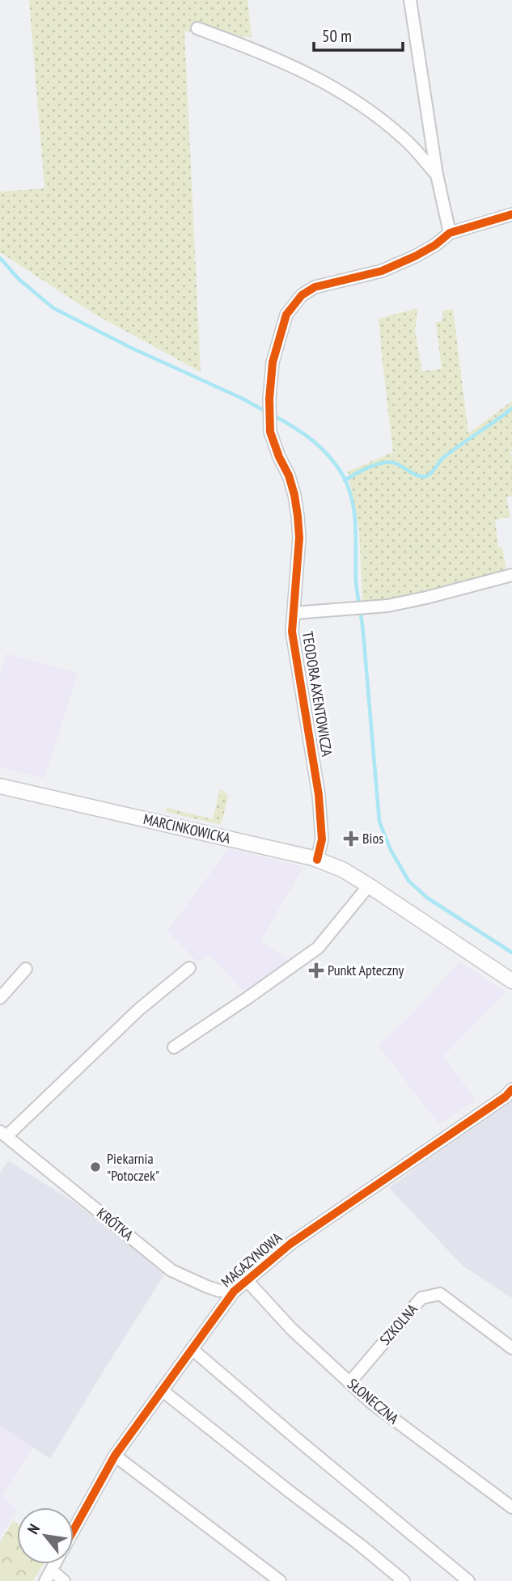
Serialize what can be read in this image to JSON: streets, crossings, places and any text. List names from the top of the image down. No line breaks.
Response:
{"streets":{"street":["TEODORA AXENTOWICZA","MARCINKOWICKA","KRÓTKA","MAGAZYNOWA","SZKOLNA","SŁONECZNA"]},"crossings":[["TEODORA AXENTOWICZA","MARCINKOWICKA"],["KRÓTKA","MAGAZYNOWA"],["MAGAZYNOWA","SŁONECZNA"],["SZKOLNA","SŁONECZNA"]],"places":{"health":["Bios","Punkt Apteczny"],"other":["Piekarnia \"Potoczek\""]},"scale_bar":"50 m","north":"top left"}
